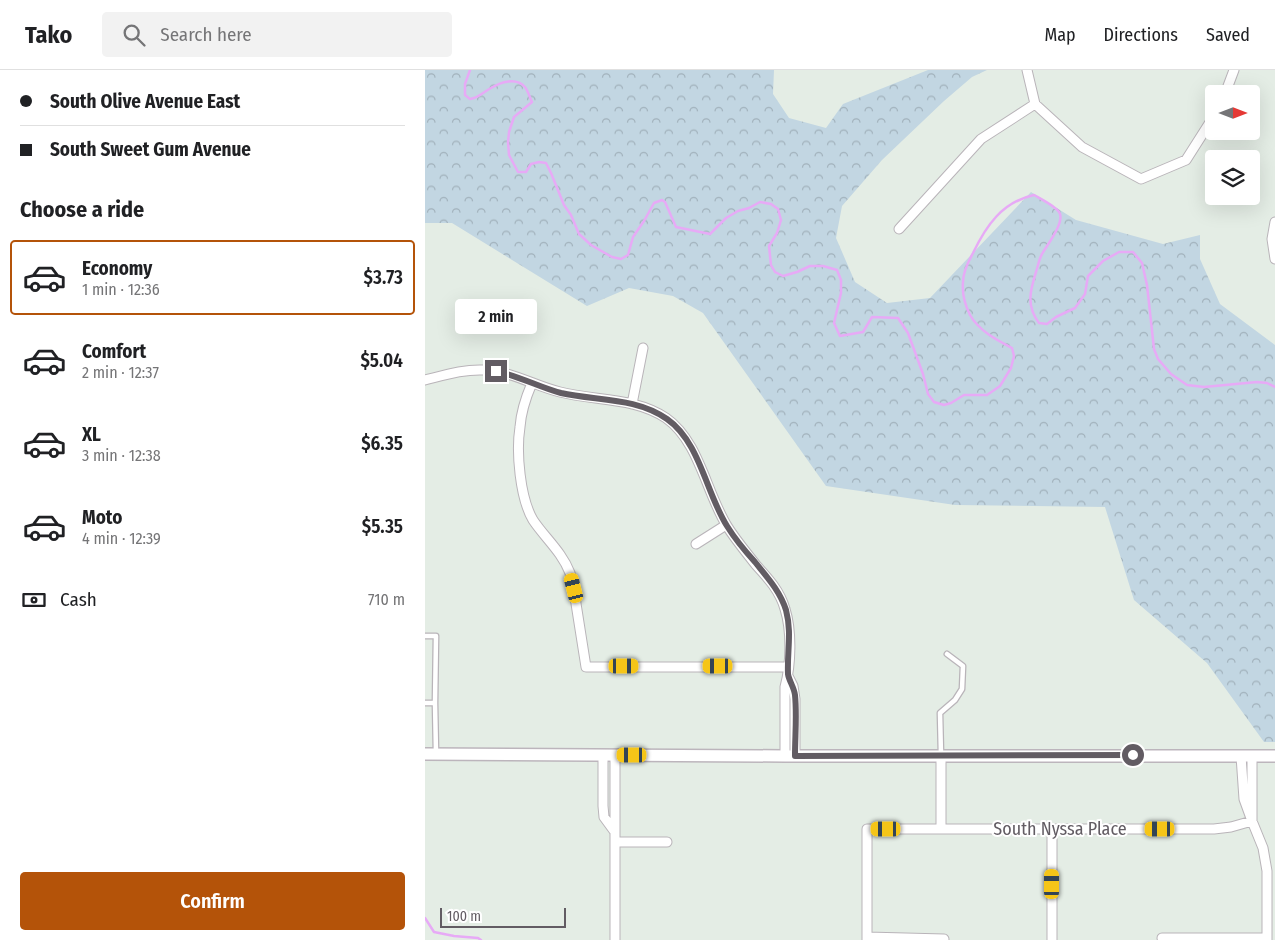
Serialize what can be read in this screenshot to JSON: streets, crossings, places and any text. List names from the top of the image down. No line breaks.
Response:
{"streets":{"street":["South Nyssa Place"]},"scale_bar":"100 m","north":"right","page":{"header":"Tako","search":"Search here","nav":["Map","Directions","Saved"],"banner":["South Olive Avenue East","South Sweet Gum Avenue"],"heading":"Choose a ride","list":[{"name":"Economy","note":"1 min · 12:36","value":"$3.73"},{"name":"Comfort","note":"2 min · 12:37","value":"$5.04"},{"name":"XL","note":"3 min · 12:38","value":"$6.35"},{"name":"Moto","note":"4 min · 12:39","value":"$5.35"}],"bubble":"2 min","pay":["Cash","710 m"],"buttons":"Confirm","scale":"100 m"}}
